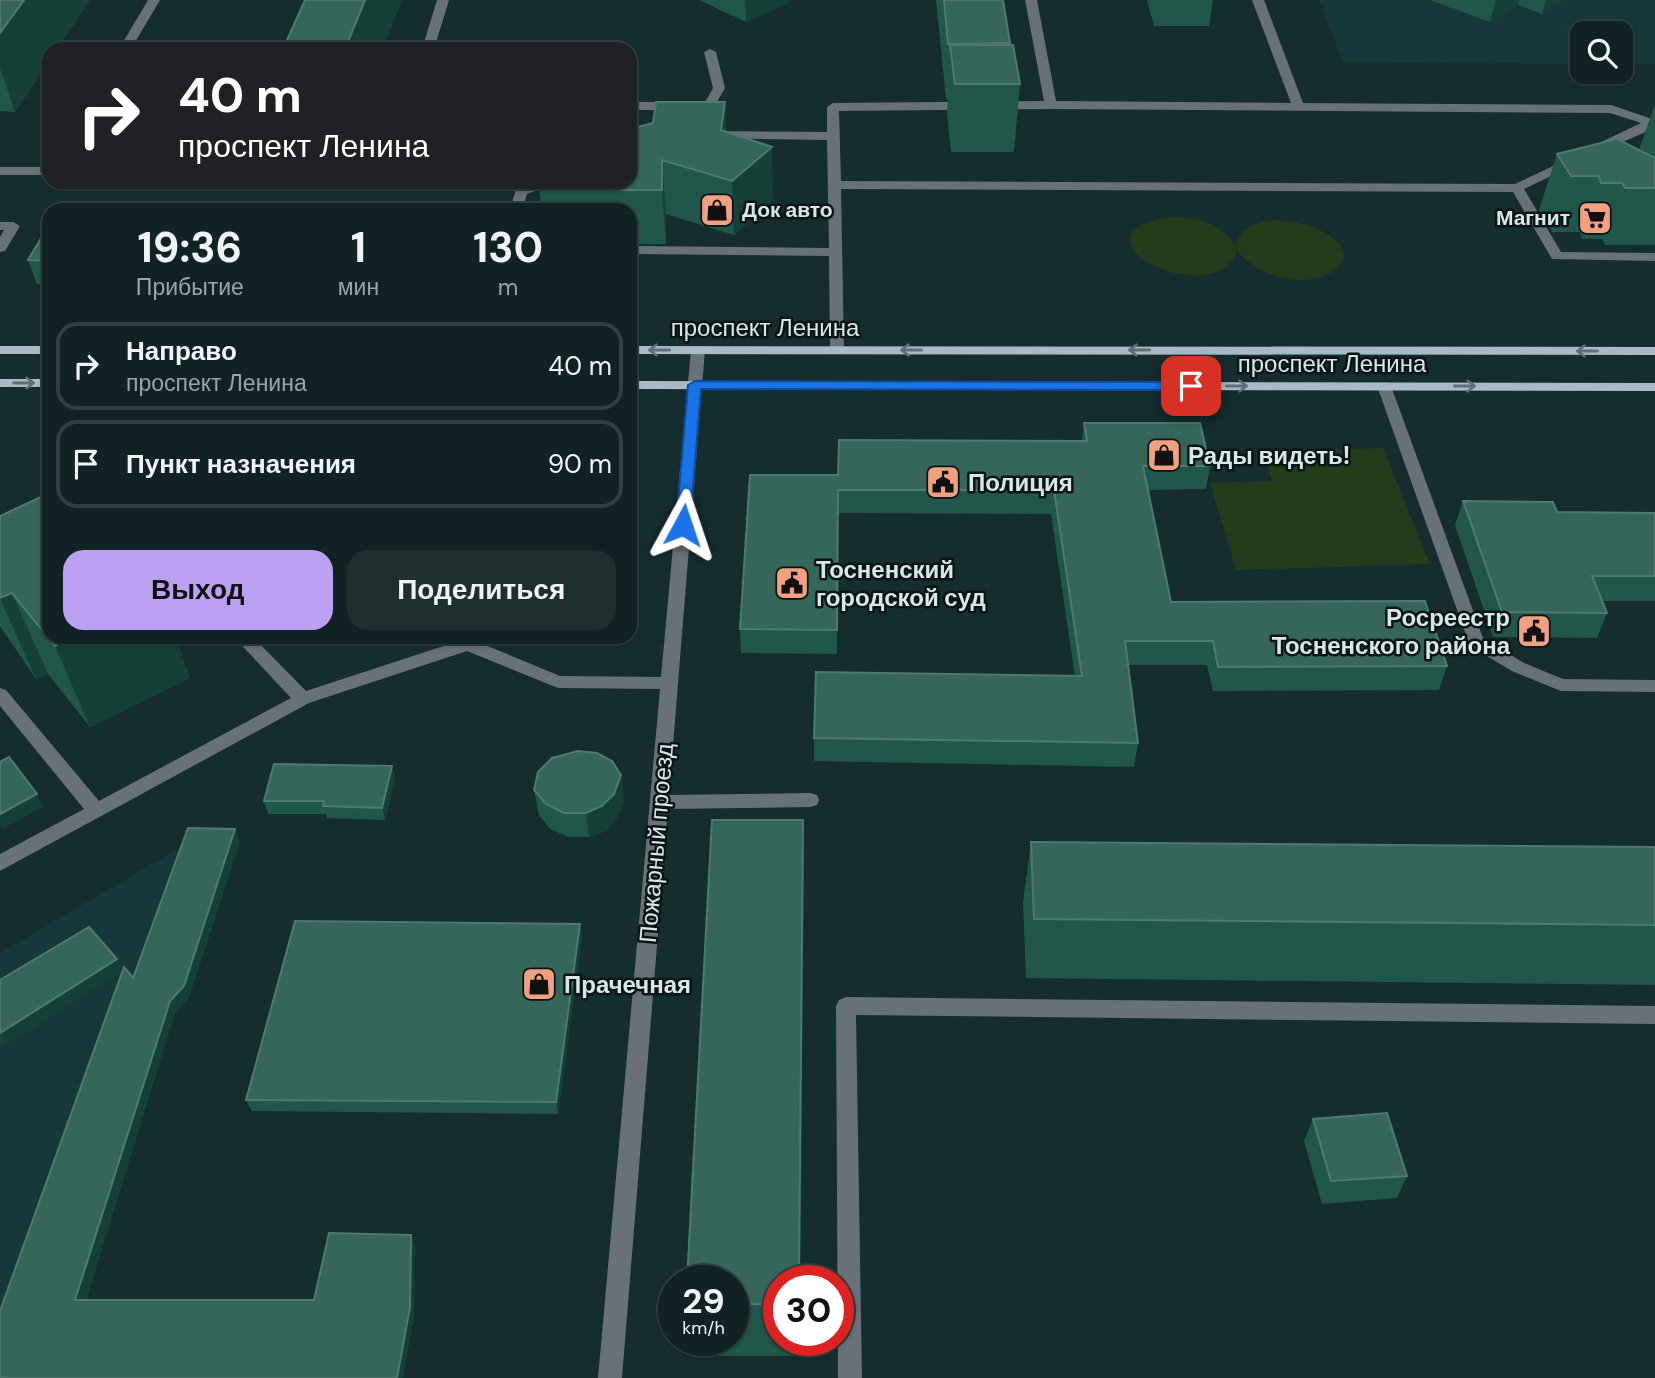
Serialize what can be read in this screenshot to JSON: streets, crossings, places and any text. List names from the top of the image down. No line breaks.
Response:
{"streets":{"main road":["проспект Ленина"],"street":["Пожарный проезд"]},"crossings":[["проспект Ленина","Пожарный проезд"]],"places":{"shop":["Док авто","Рады видеть!","Прачечная"],"supermarket":["Магнит"],"public building":["Полиция","Тосненский городской суд","Росреестр Тосненского района"]},"page":{"turn":["40 m","проспект Ленина"],"eta":["19:36","Прибытие","1","мин","130","m"],"list":[{"name":"Направо","note":"проспект Ленина","value":"40 m"},{"name":"Пункт назначения","value":"90 m"}],"buttons":["Выход","Поделиться"],"speed":"29 km/h","limit":"30"}}
